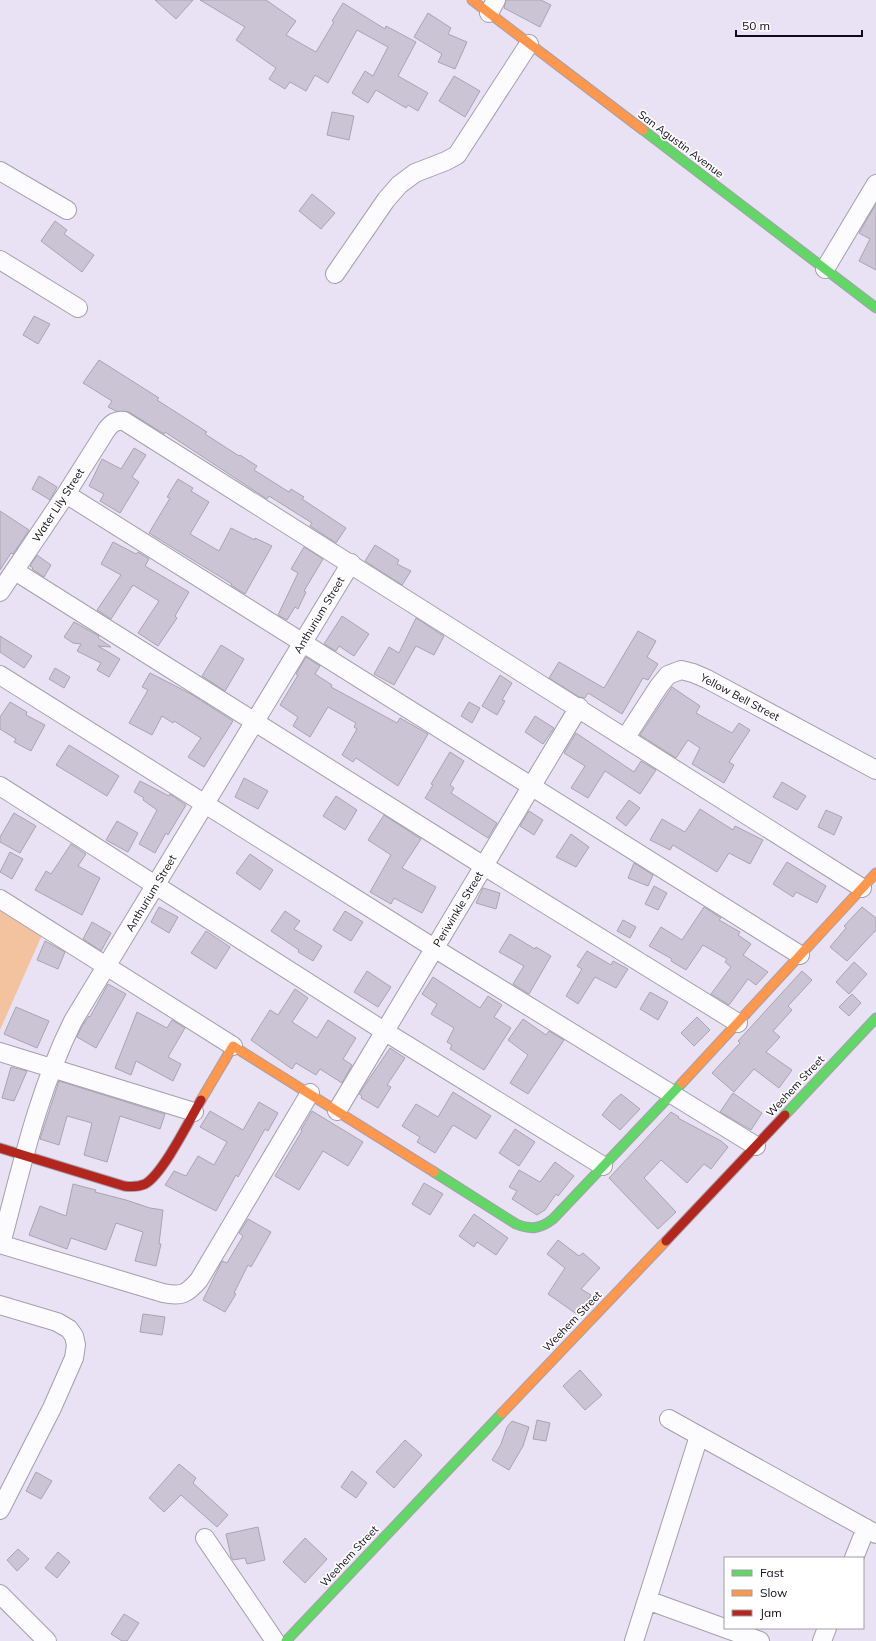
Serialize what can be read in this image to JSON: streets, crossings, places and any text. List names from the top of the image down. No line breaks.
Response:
{"streets":{"street":["San Agustin Avenue","Water Lily Street","Anthurium Street","Yellow Bell Street","Periwinkle Street","Weehem Street"]},"crossings":[["Water Lily Street","Anthurium Street"]],"legend":["Fast","Slow","Jam"],"scale_bar":"50 m"}
